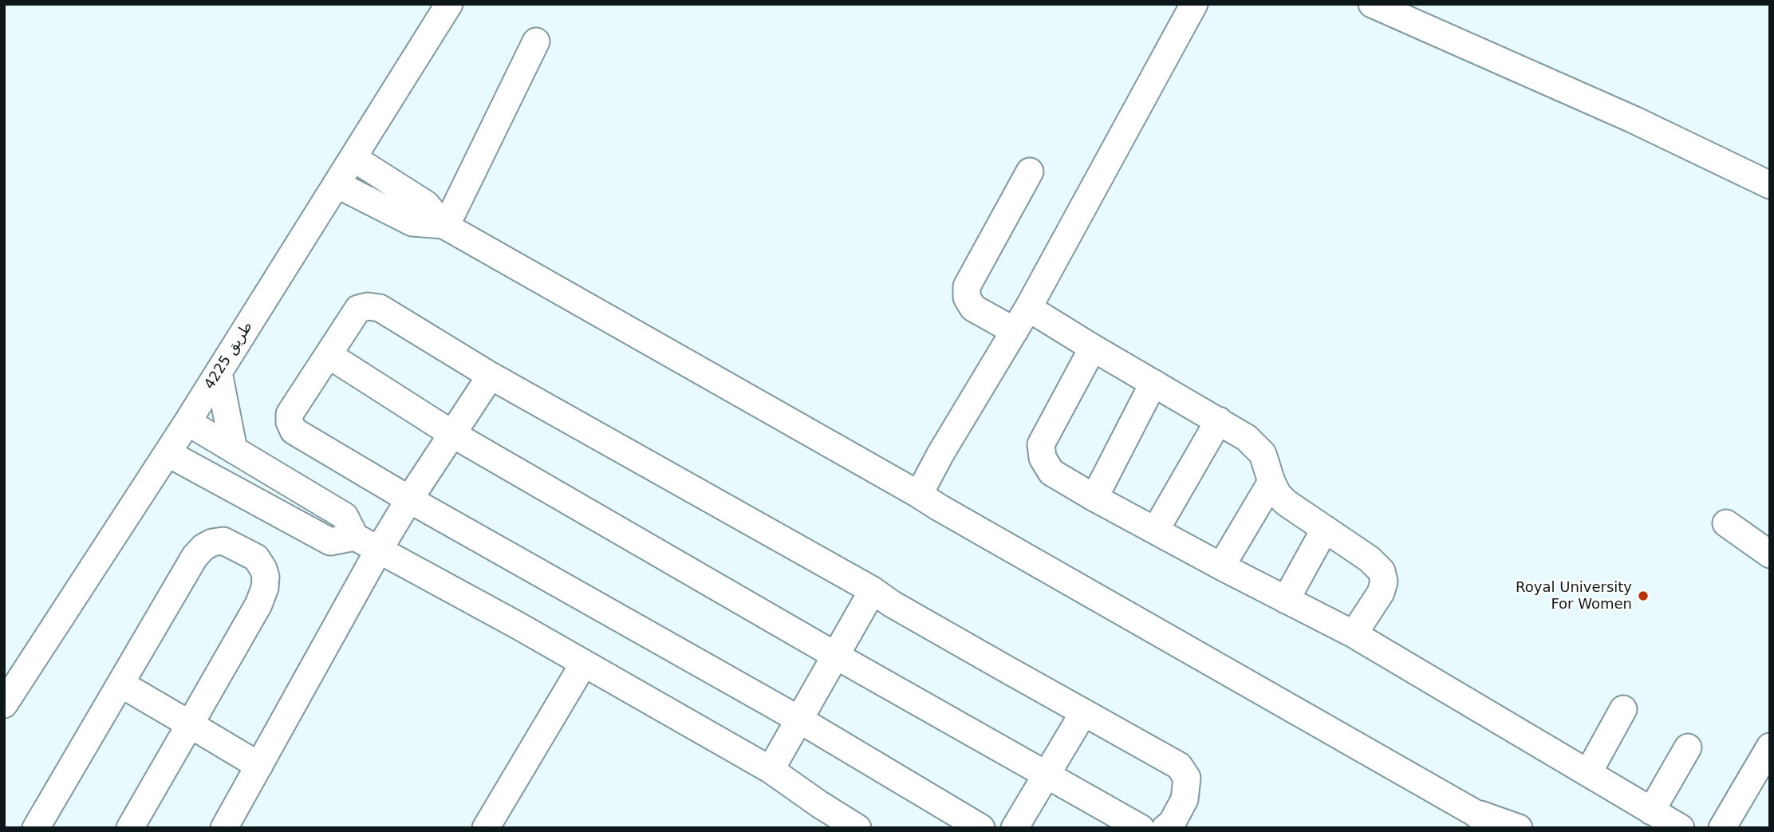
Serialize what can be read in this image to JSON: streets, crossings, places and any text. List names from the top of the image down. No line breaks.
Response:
{"streets":{"street":["طريق 4225"]},"places":["Royal University For Women"]}
